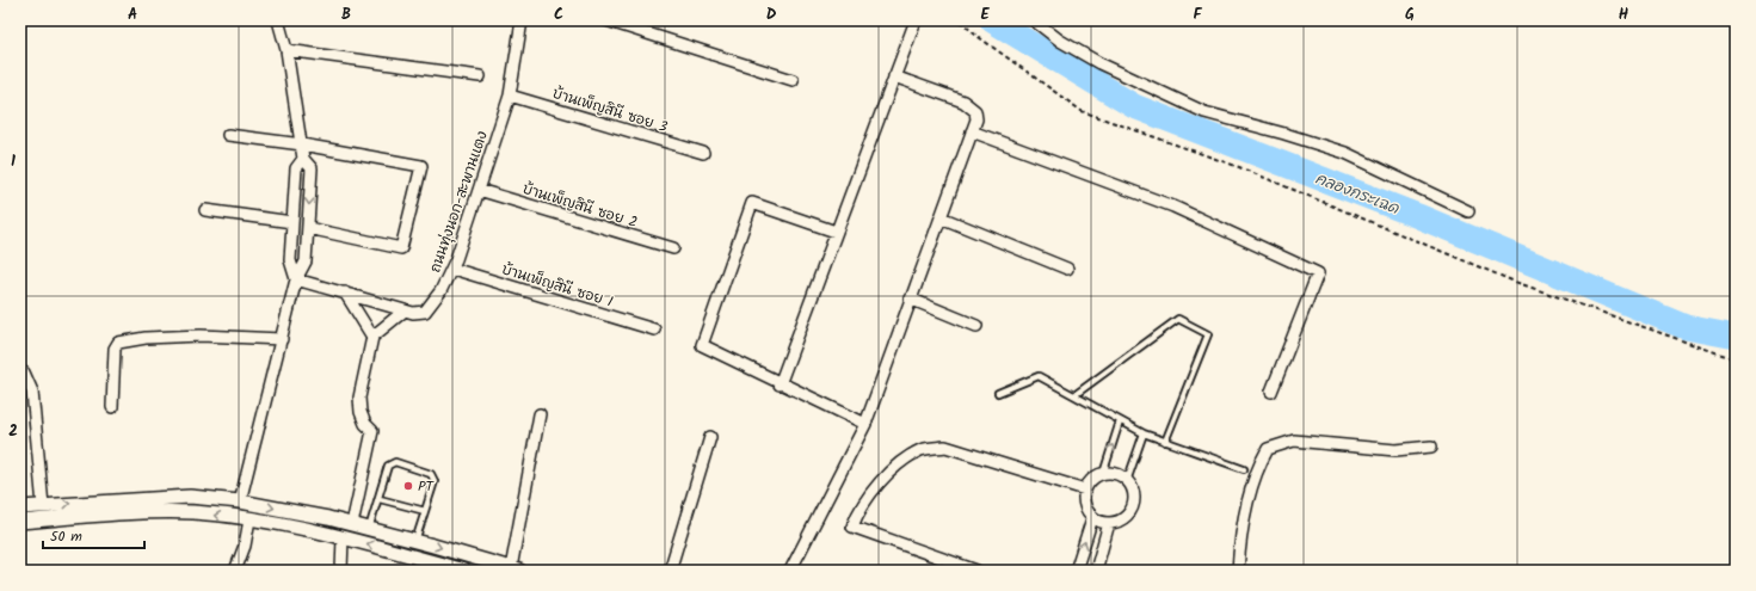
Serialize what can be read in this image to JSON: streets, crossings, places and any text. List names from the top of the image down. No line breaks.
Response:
{"streets":{"street":["บ้านเพ็ญสินี ซอย 3","ถนนทุ่งนอก-สะพานแตง","บ้านเพ็ญสินี ซอย 2","บ้านเพ็ญสินี ซอย 1"]},"crossings":[["บ้านเพ็ญสินี ซอย 3","ถนนทุ่งนอก-สะพานแตง"],["ถนนทุ่งนอก-สะพานแตง","บ้านเพ็ญสินี ซอย 2"],["ถนนทุ่งนอก-สะพานแตง","บ้านเพ็ญสินี ซอย 1"]],"water":["คลองกระเฉด"],"places":["PT"],"scale_bar":"50 m","grid":{"columns":["A","B","C","D","E","F","G","H"],"rows":["1","2"]}}
